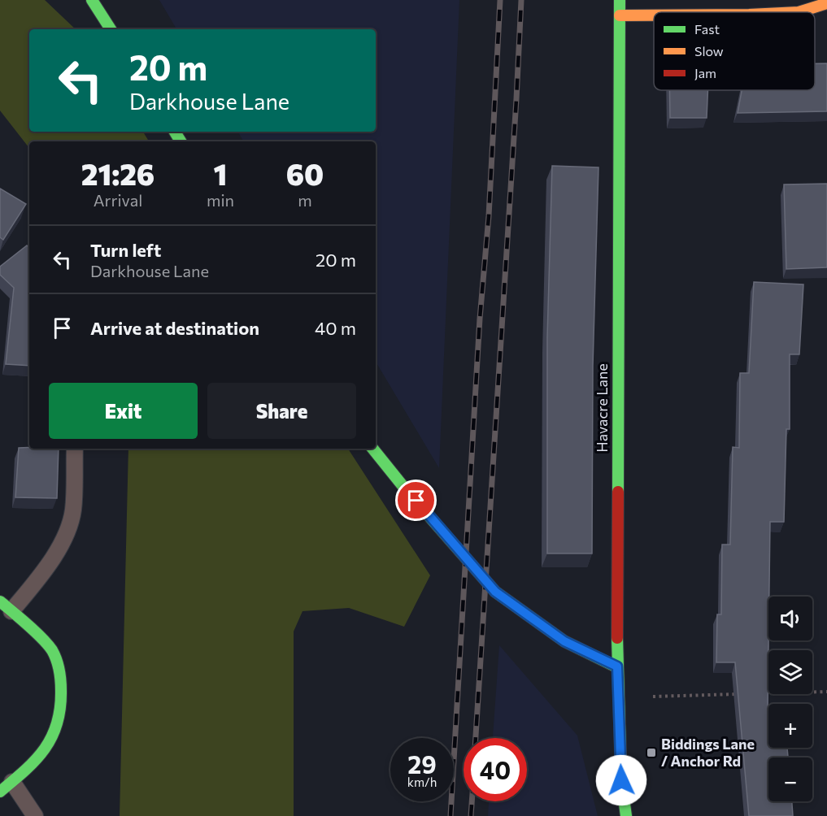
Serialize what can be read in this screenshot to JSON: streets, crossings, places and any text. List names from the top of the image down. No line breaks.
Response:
{"streets":{"street":["Havacre Lane"]},"places":{"transit":["Biddings Lane / Anchor Rd"]},"legend":["Fast","Slow","Jam"],"page":{"turn":["20 m","Darkhouse Lane"],"eta":["21:26","Arrival","1","min","60","m"],"list":[{"name":"Turn left","note":"Darkhouse Lane","value":"20 m"},{"name":"Arrive at destination","value":"40 m"}],"buttons":["Exit","Share"],"map_buttons":["+","−"],"speed":"29 km/h","limit":"40"}}
